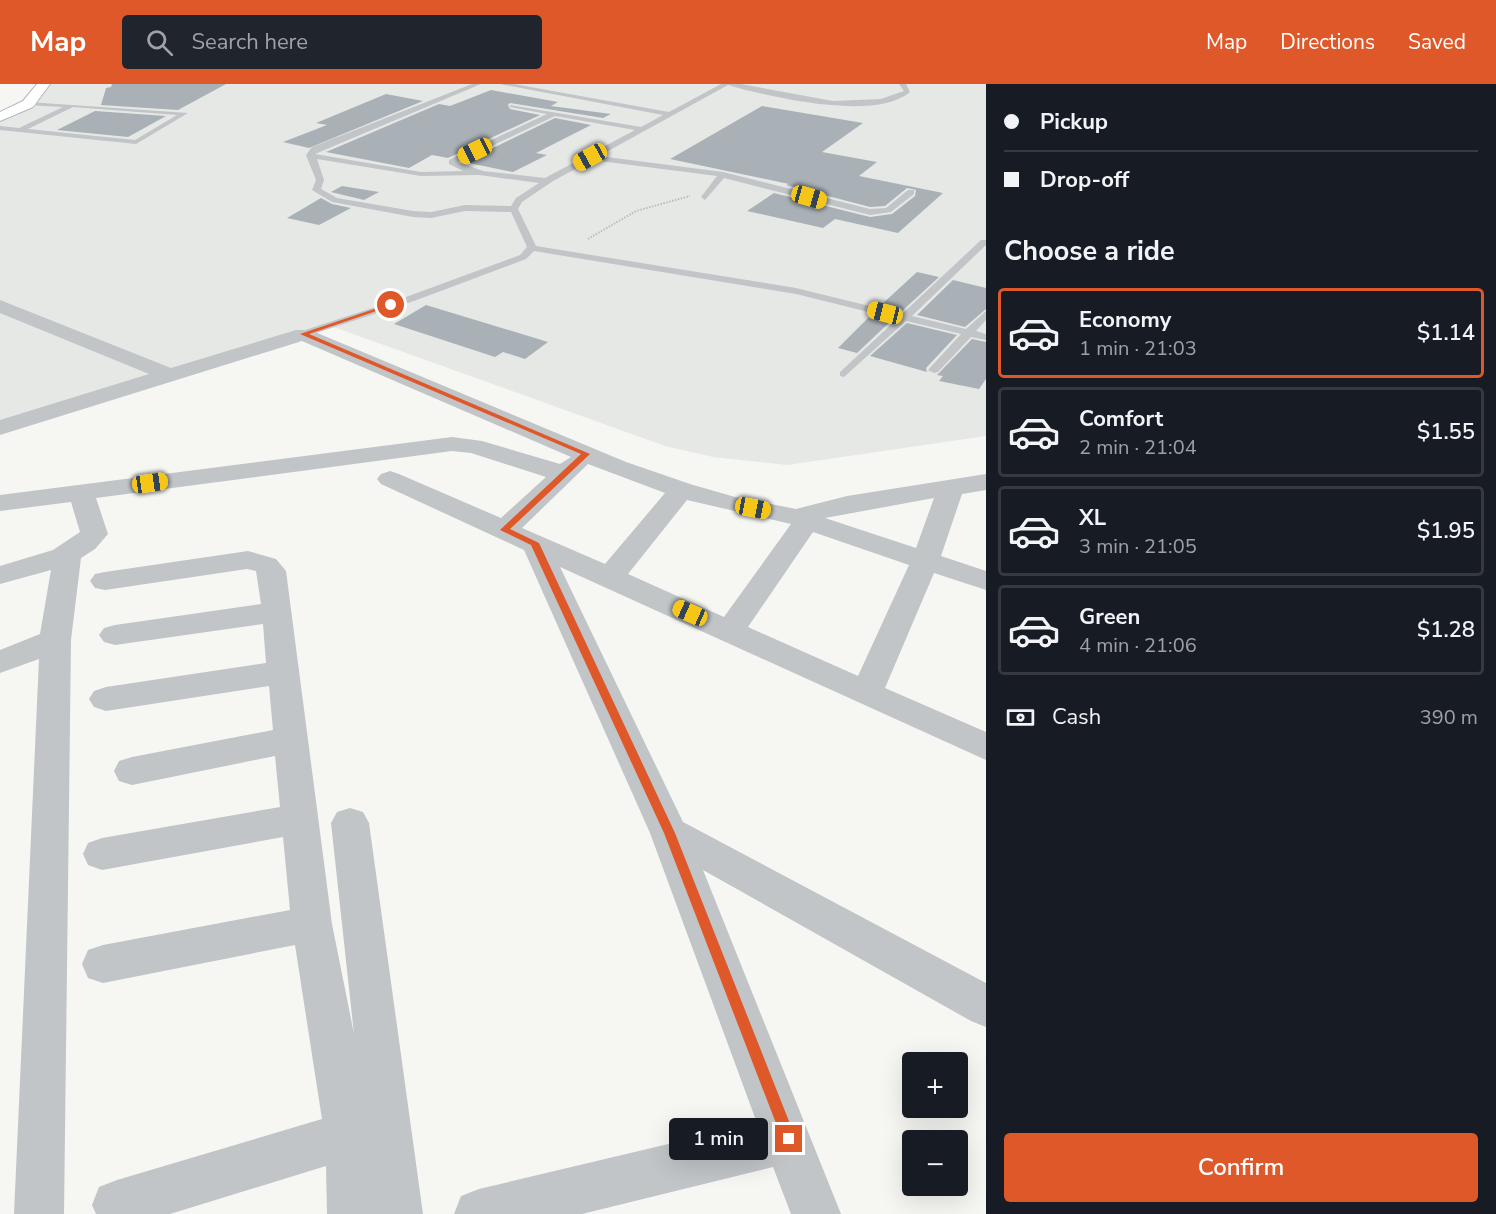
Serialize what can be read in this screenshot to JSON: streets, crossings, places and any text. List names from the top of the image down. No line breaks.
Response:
{"page":{"header":"Map","search":"Search here","nav":["Map","Directions","Saved"],"banner":["Pickup","Drop-off"],"heading":"Choose a ride","list":[{"name":"Economy","note":"1 min · 21:03","value":"$1.14"},{"name":"Comfort","note":"2 min · 21:04","value":"$1.55"},{"name":"XL","note":"3 min · 21:05","value":"$1.95"},{"name":"Green","note":"4 min · 21:06","value":"$1.28"}],"pay":["Cash","390 m"],"map_buttons":["+","−"],"bubble":"1 min","buttons":"Confirm"}}
